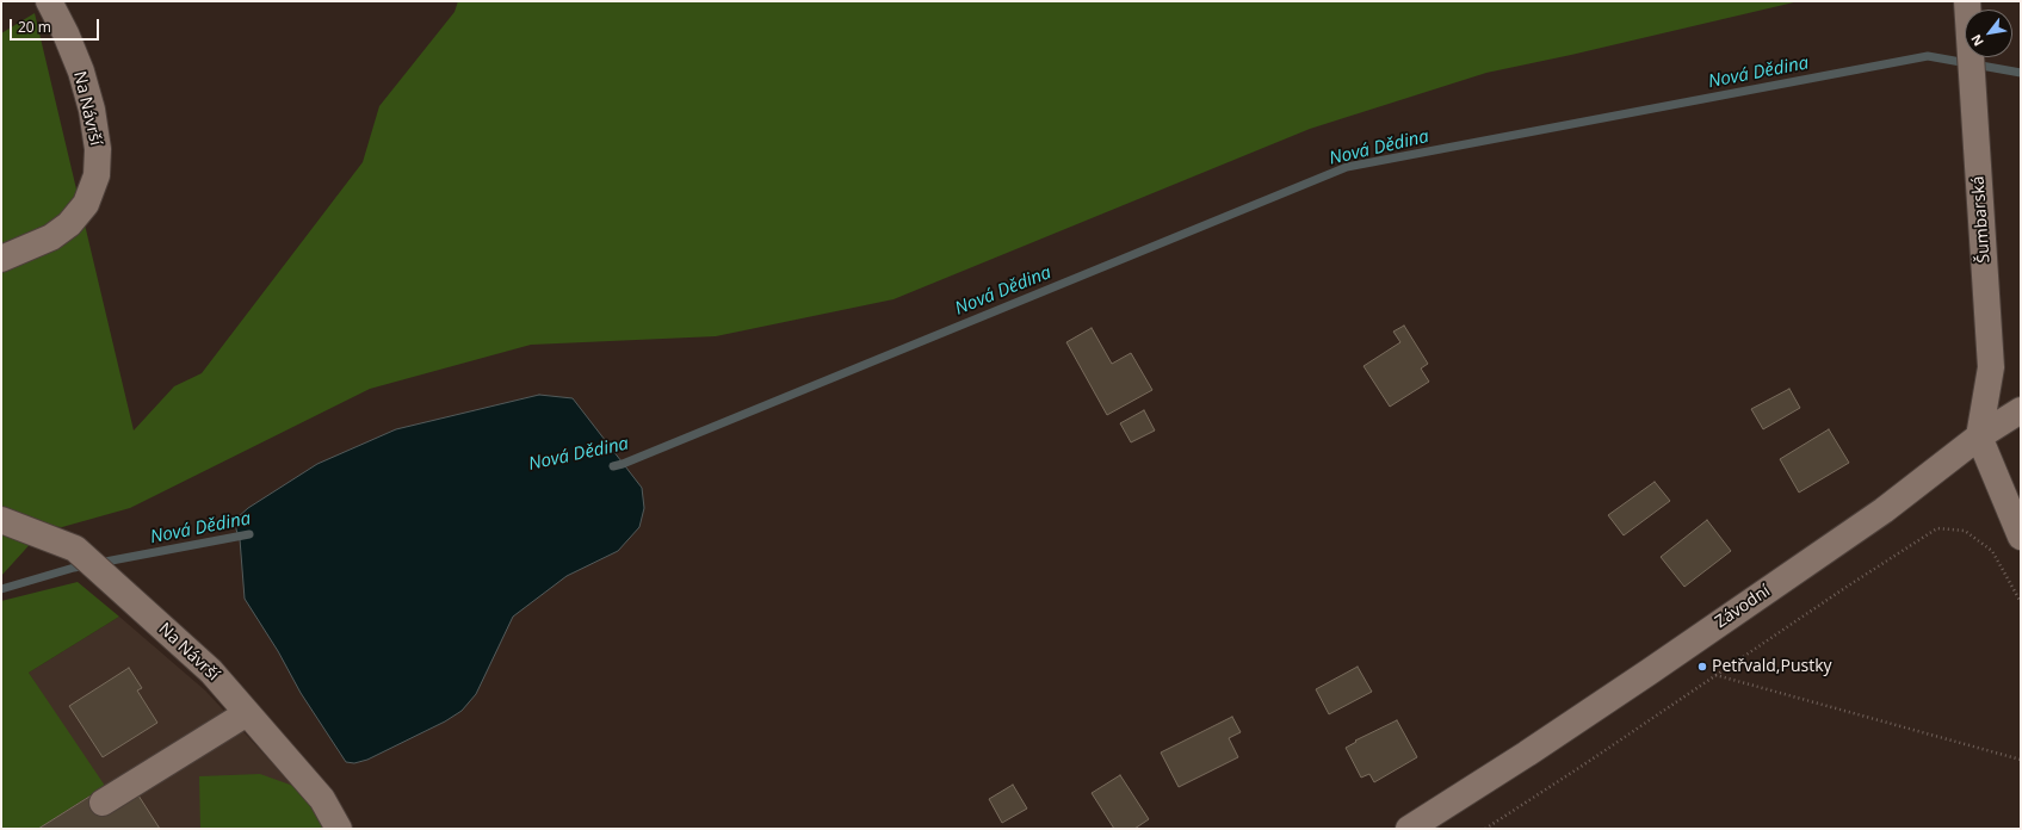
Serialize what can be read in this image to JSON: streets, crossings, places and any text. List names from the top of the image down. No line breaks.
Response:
{"streets":{"street":["Na Návrší","Šumbarská","Závodní"]},"crossings":[["Šumbarská","Závodní"]],"water":["Nová Dědina"],"places":["Petřvald,Pustky"],"scale_bar":"20 m","north":"bottom left"}
